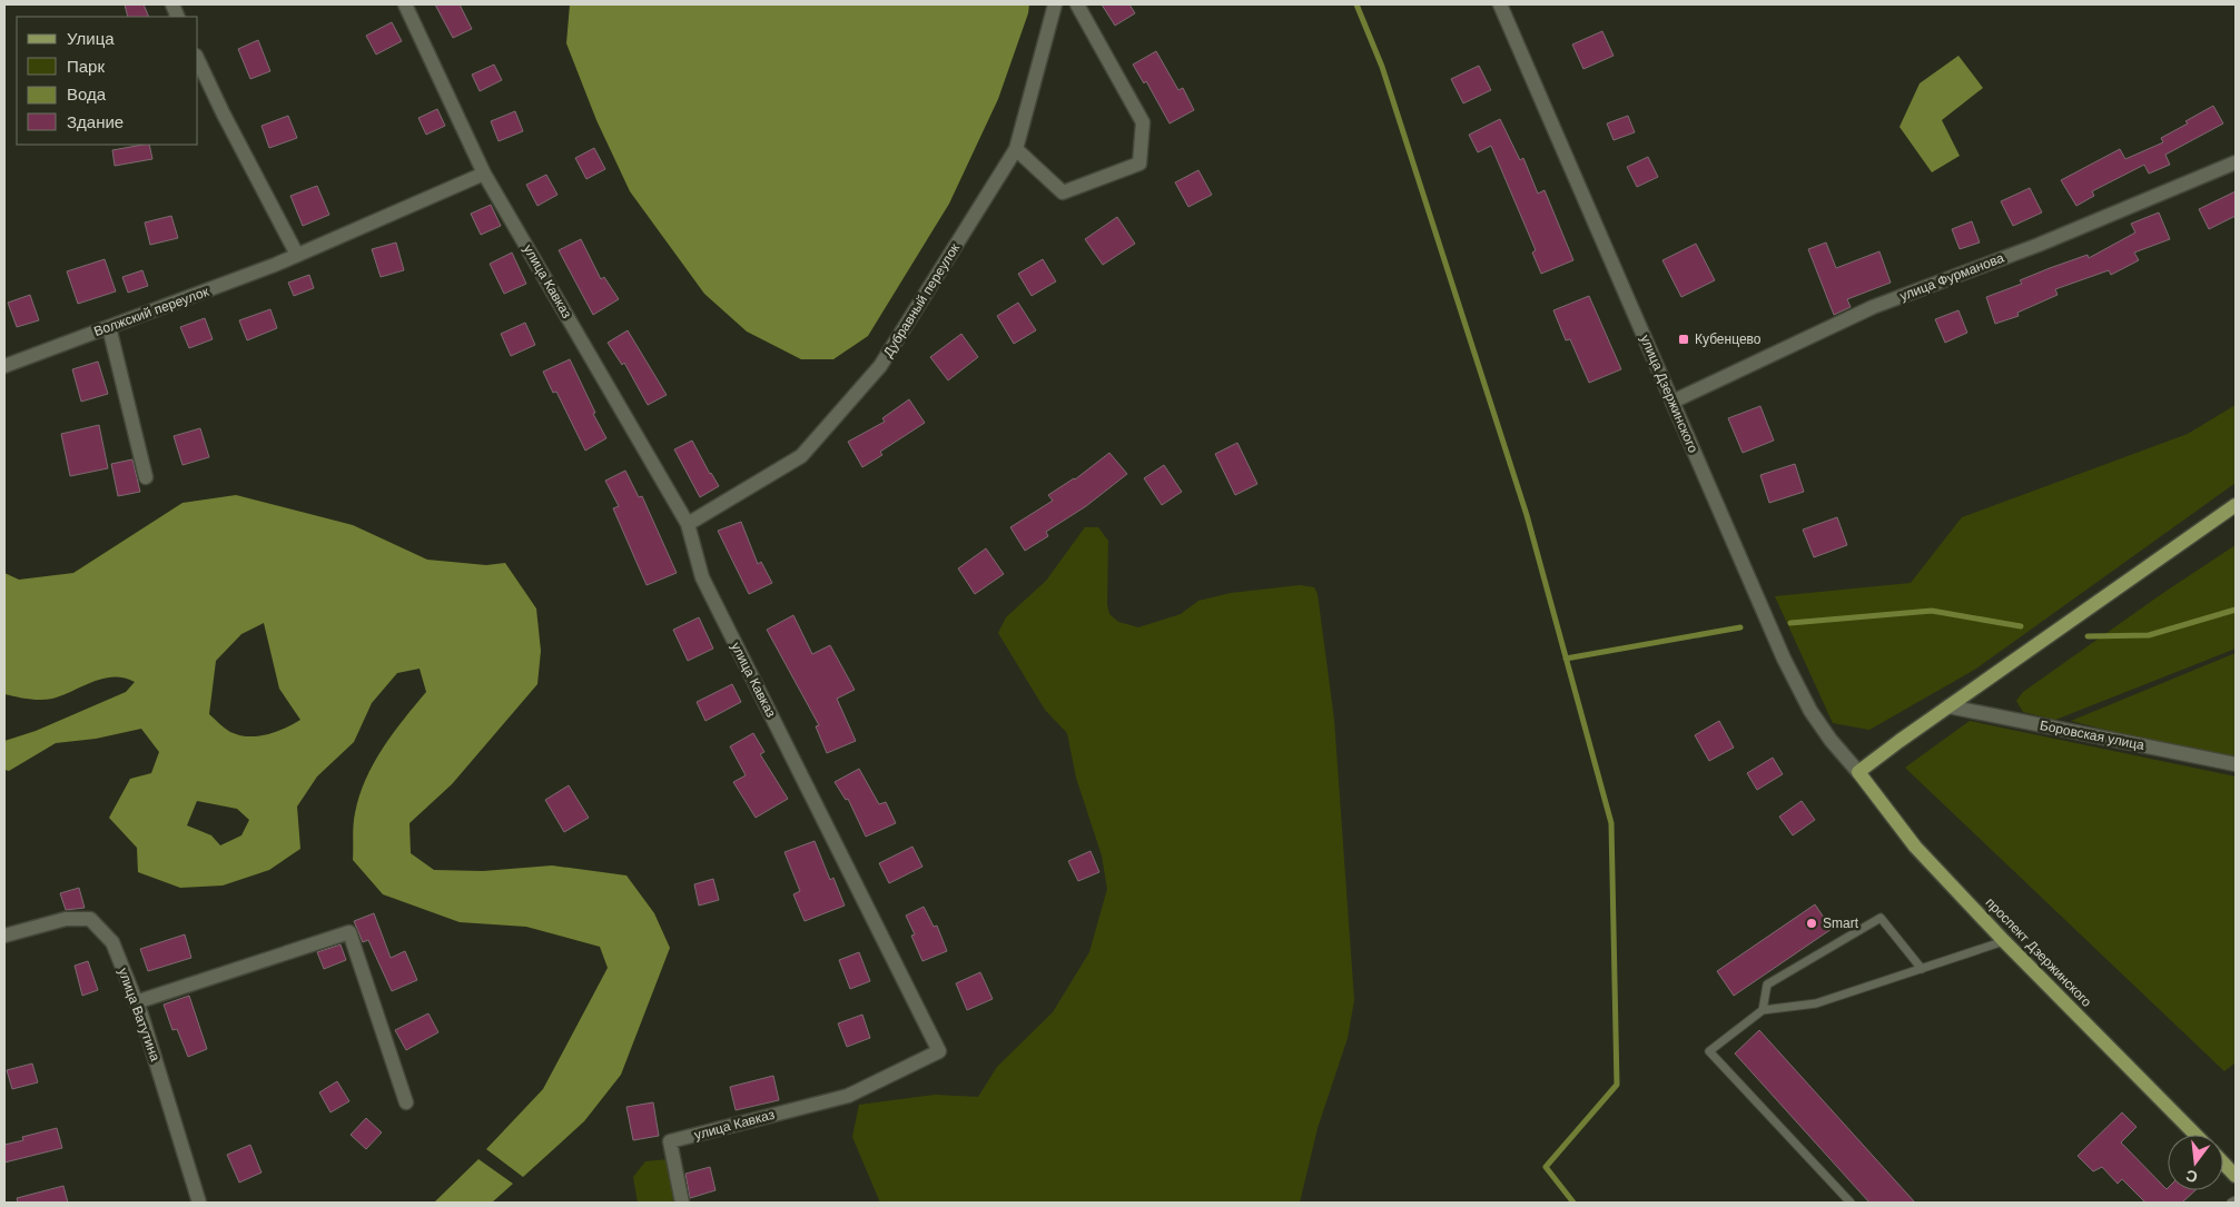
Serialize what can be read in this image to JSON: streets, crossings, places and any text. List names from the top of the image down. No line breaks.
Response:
{"streets":{"main road":["проспект Дзержинского"],"street":["улица Фурманова","улица Кавказ","Дубравный переулок","Волжский переулок","улица Дзержинского","Боровская улица","улица Ватутина"]},"crossings":[["улица Фурманова","улица Дзержинского"],["улица Кавказ","Дубравный переулок"],["улица Кавказ","Волжский переулок"],["улица Дзержинского","проспект Дзержинского"]],"places":{"transit":["Кубенцево"],"other":["Smart"]},"legend":["Улица","Парк","Вода","Здание"],"north":"bottom"}
